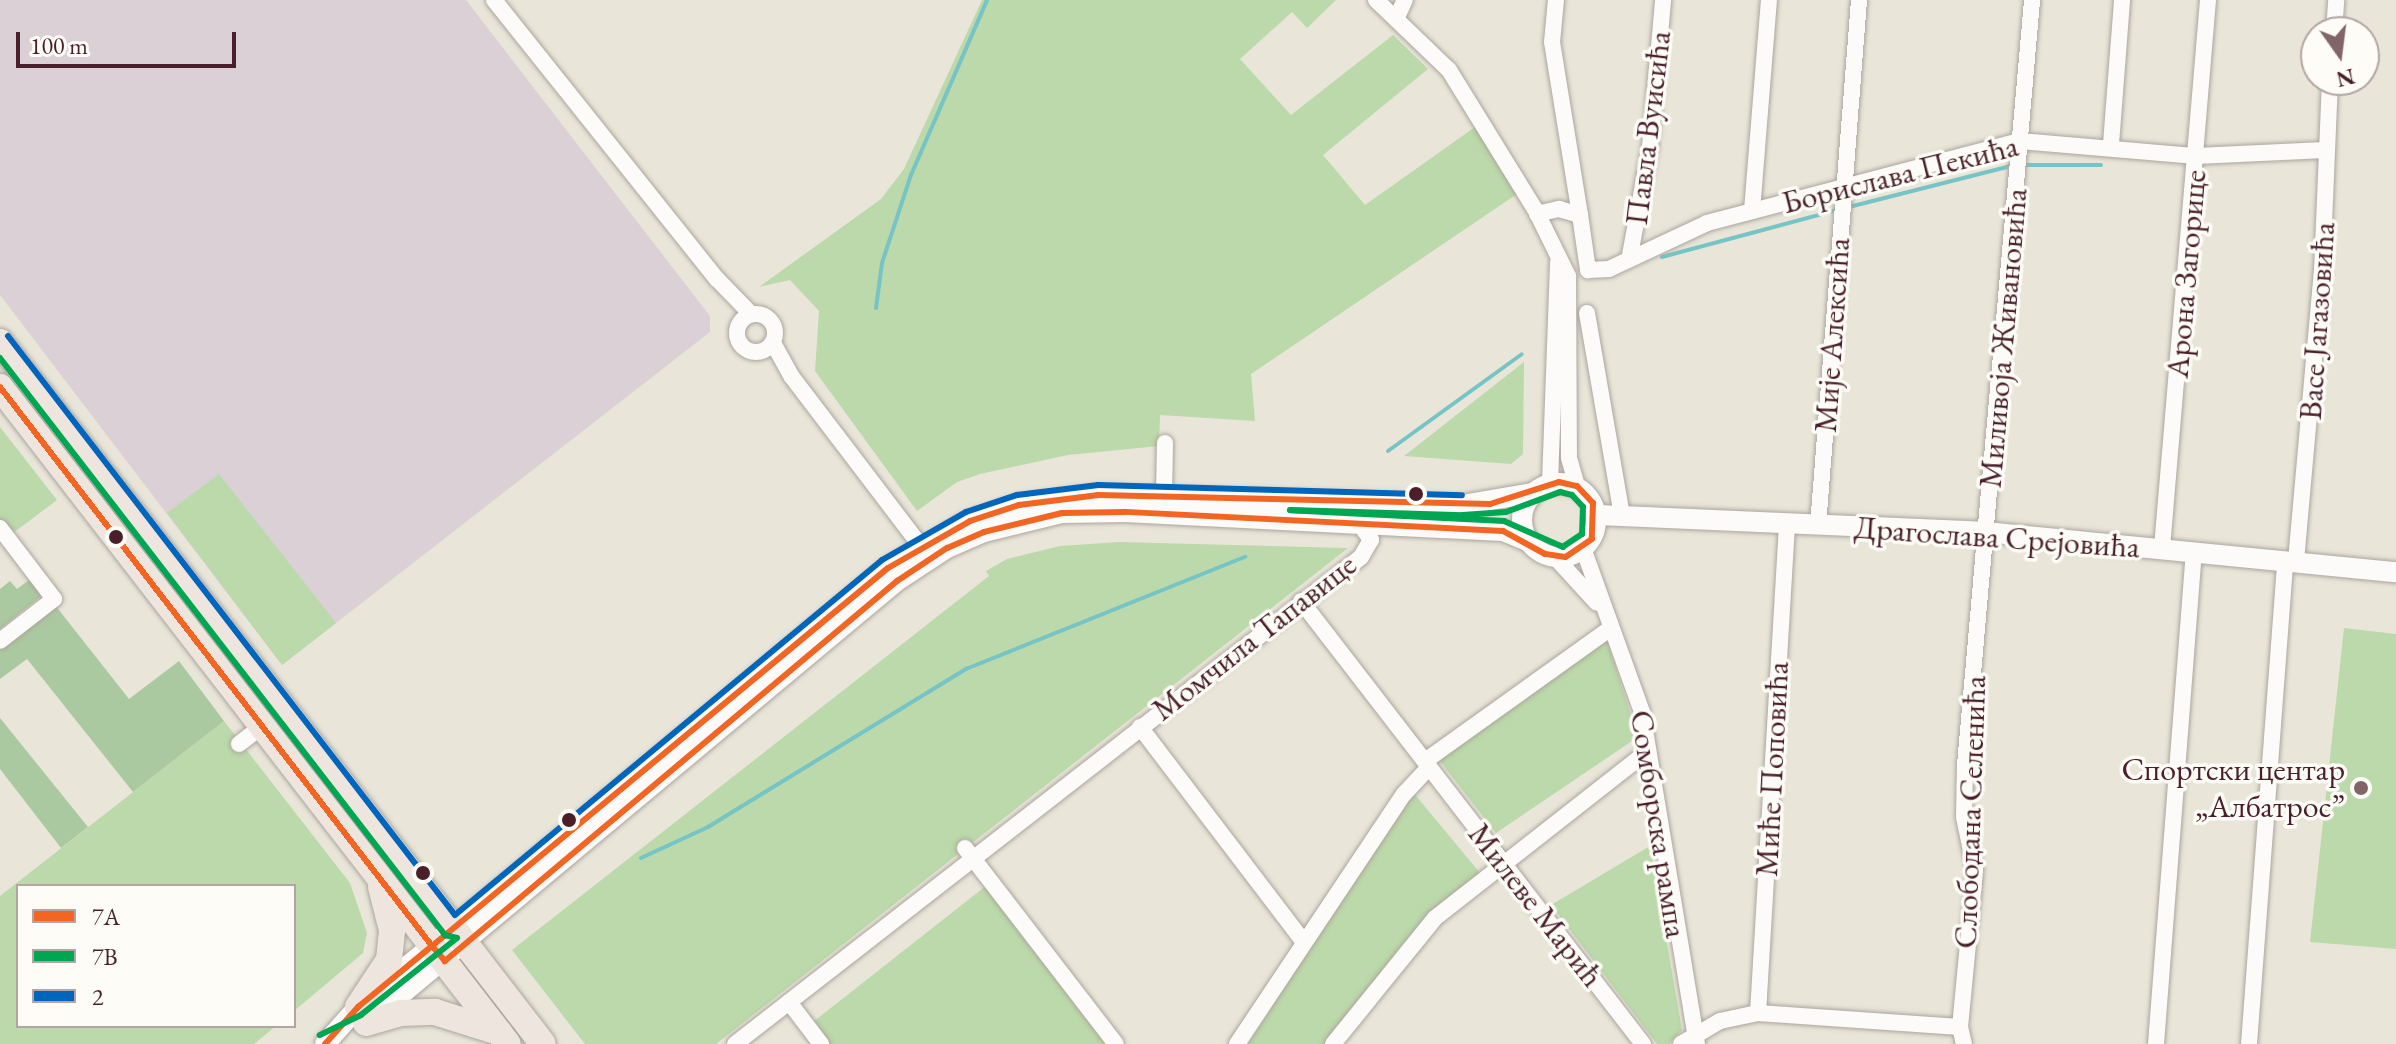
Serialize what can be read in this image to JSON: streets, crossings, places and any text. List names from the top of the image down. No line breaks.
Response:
{"streets":{"street":["Павла Вуисића","Борислава Пекића","Арона Загорице","Васе Јагазовића","Мије Алексића","Миливоја Живановића","Драгослава Срејовића","Момчила Тапавице","Миће Поповића","Слободана Селенића","Сомборска рампа","Милеве Марић"]},"crossings":[["Павла Вуисића","Борислава Пекића"],["Борислава Пекића","Арона Загорице"],["Борислава Пекића","Васе Јагазовића"],["Борислава Пекића","Мије Алексића"],["Борислава Пекића","Миливоја Живановића"],["Арона Загорице","Драгослава Срејовића"],["Васе Јагазовића","Драгослава Срејовића"],["Мије Алексића","Драгослава Срејовића"],["Миливоја Живановића","Драгослава Срејовића"],["Миливоја Живановића","Слободана Селенића"],["Драгослава Срејовића","Миће Поповића"],["Драгослава Срејовића","Слободана Селенића"],["Драгослава Срејовића","Сомборска рампа"],["Момчила Тапавице","Милеве Марић"]],"places":["Спортски центар „Албатрос”"],"lines":["transit line 2","transit line 7B","transit line 7A"],"legend":["7A","7B","2"],"scale_bar":"100 m","north":"bottom"}
